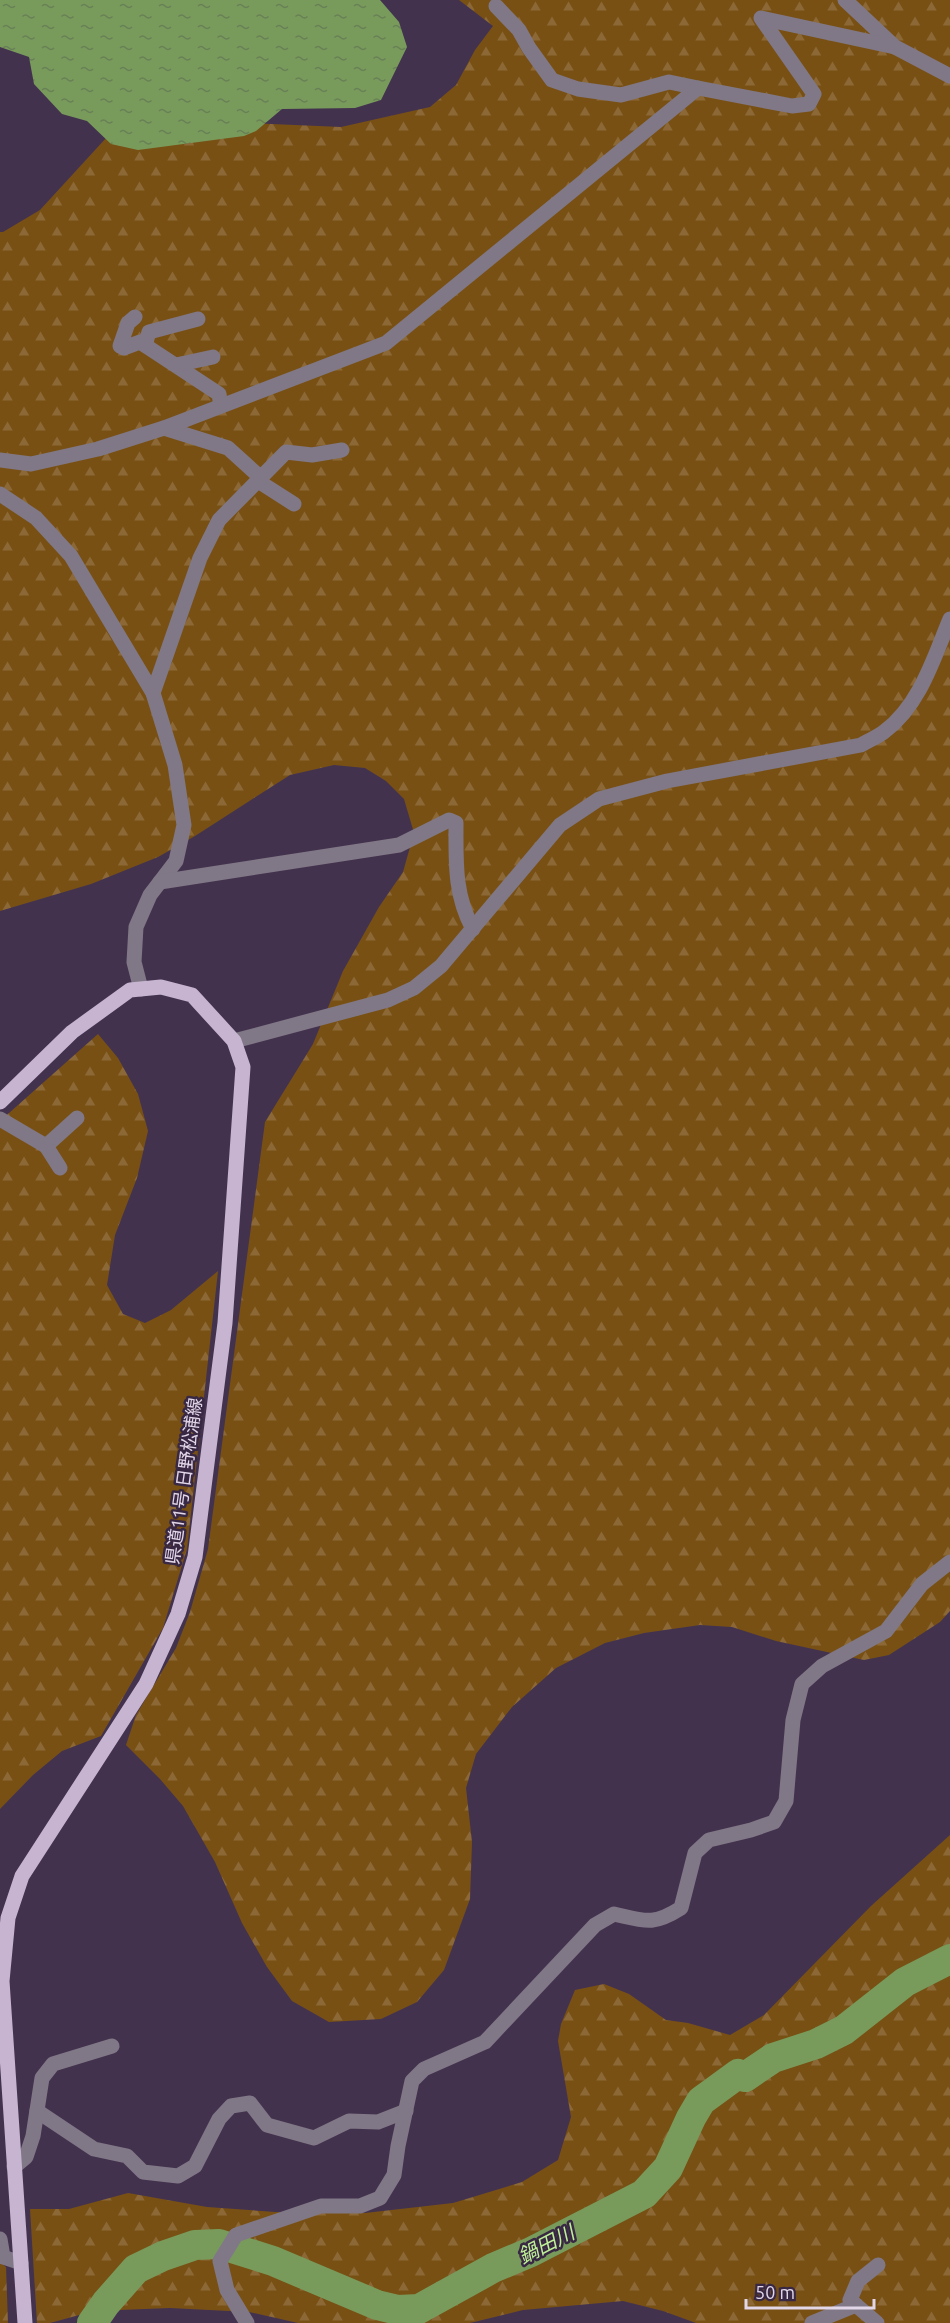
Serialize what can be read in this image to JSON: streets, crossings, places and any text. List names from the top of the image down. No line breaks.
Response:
{"streets":{"main road":["県道11号 日野松浦線"]},"water":["鍋田川"],"scale_bar":"50 m"}
